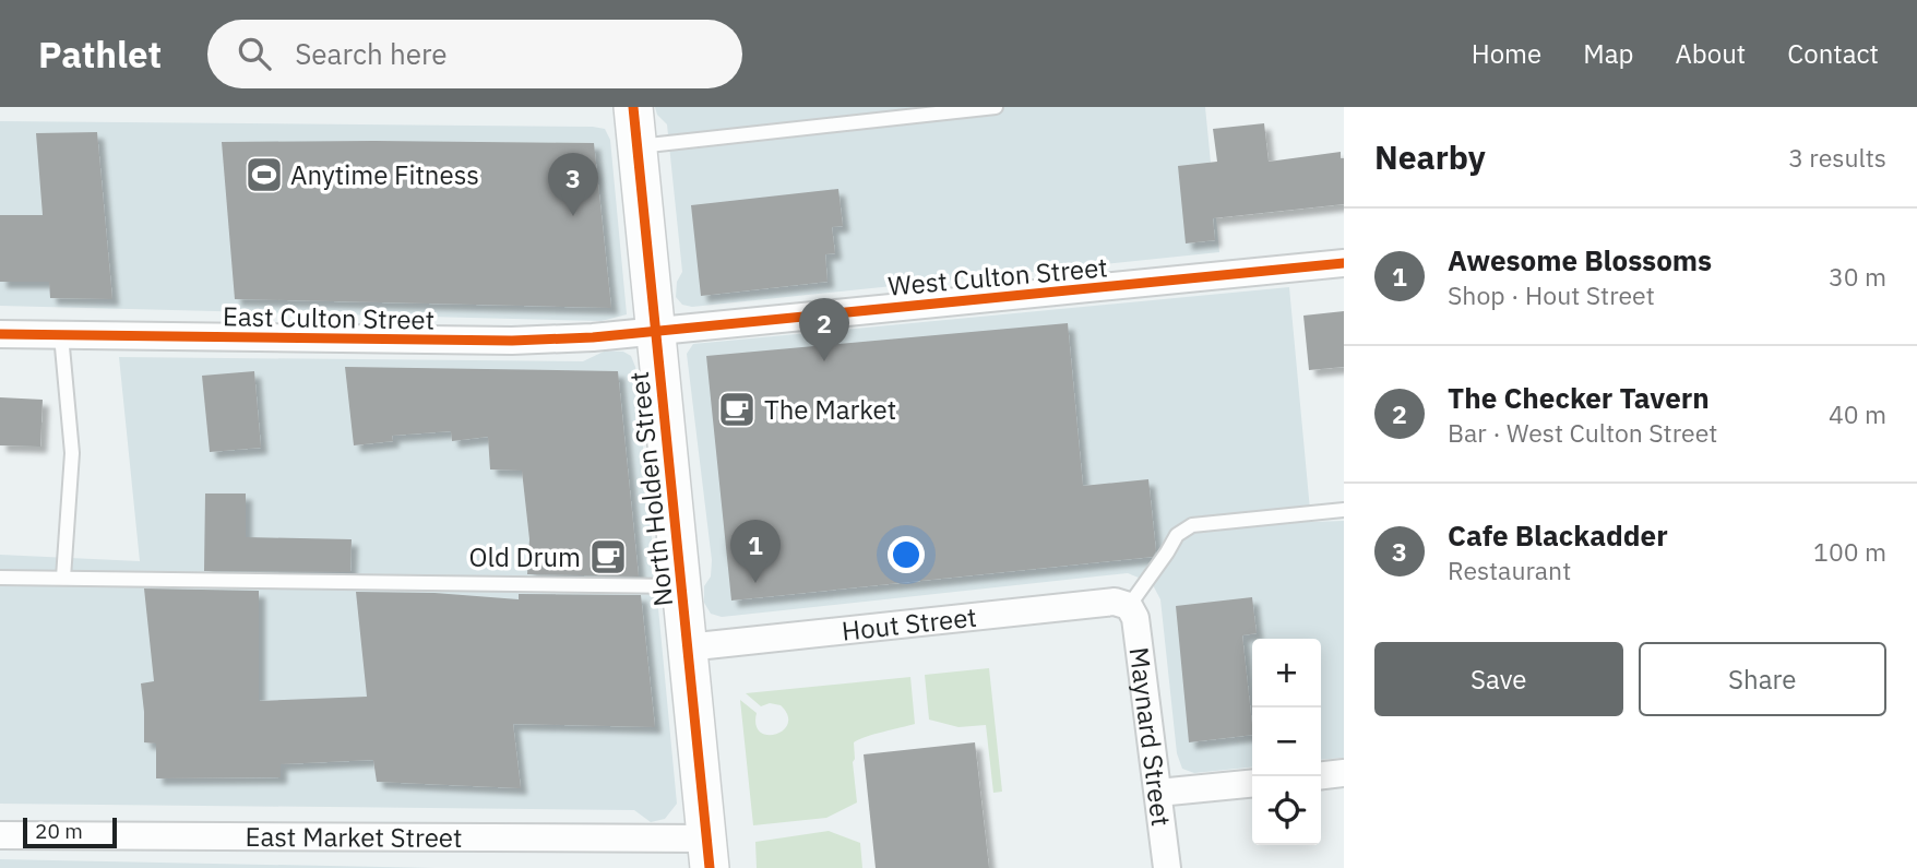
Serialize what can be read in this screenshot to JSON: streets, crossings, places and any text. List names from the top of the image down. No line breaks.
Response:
{"streets":{"main road":["North Holden Street"],"street":["West Culton Street","East Culton Street","Hout Street","Maynard Street","East Market Street"]},"crossings":[["West Culton Street","East Culton Street"],["West Culton Street","North Holden Street"],["East Culton Street","North Holden Street"],["North Holden Street","Hout Street"],["North Holden Street","East Market Street"],["Hout Street","Maynard Street"]],"places":{"sports":["Anytime Fitness"],"cafe":["The Market","Old Drum"]},"scale_bar":"20 m","page":{"header":"Pathlet","search":"Search here","nav":["Home","Map","About","Contact"],"heading":["Nearby","3 results"],"pins":["3","2","1"],"list":[{"mark":"1","name":"Awesome Blossoms","note":"Shop · Hout Street","value":"30 m"},{"mark":"2","name":"The Checker Tavern","note":"Bar · West Culton Street","value":"40 m"},{"mark":"3","name":"Cafe Blackadder","note":"Restaurant","value":"100 m"}],"buttons":["Save","Share"],"map_buttons":["+","−"],"scale":"20 m"}}
